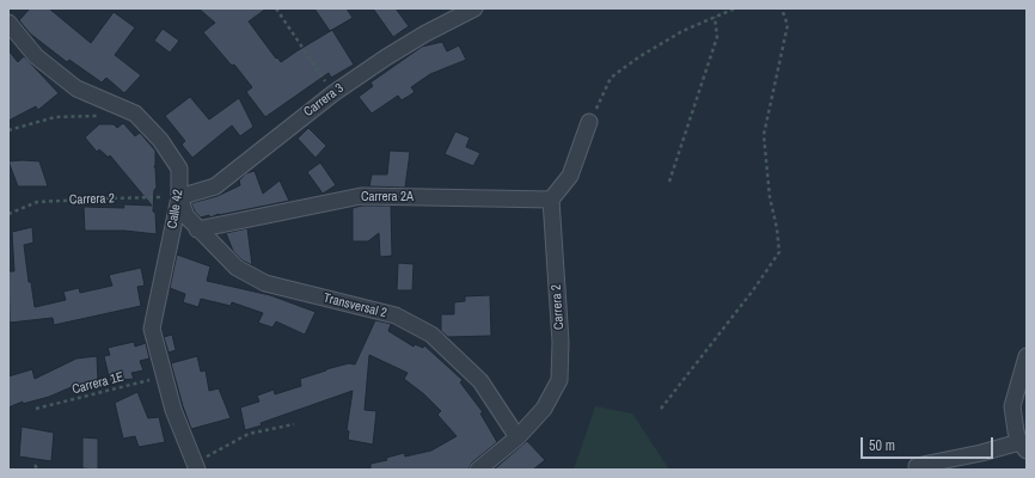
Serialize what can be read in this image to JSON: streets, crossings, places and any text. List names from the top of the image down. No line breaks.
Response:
{"streets":{"street":["Carrera 3","Carrera 2A","Carrera 2","Calle 42","Transversal 2"],"path":["Carrera 1E"]},"crossings":[["Carrera 3","Carrera 2"],["Carrera 3","Calle 42"],["Carrera 3","Transversal 2"],["Carrera 2A","Carrera 2"],["Carrera 2A","Transversal 2"],["Carrera 2","Calle 42"],["Carrera 2","Transversal 2"],["Calle 42","Transversal 2"],["Calle 42","Carrera 1E"]],"scale_bar":"50 m"}
